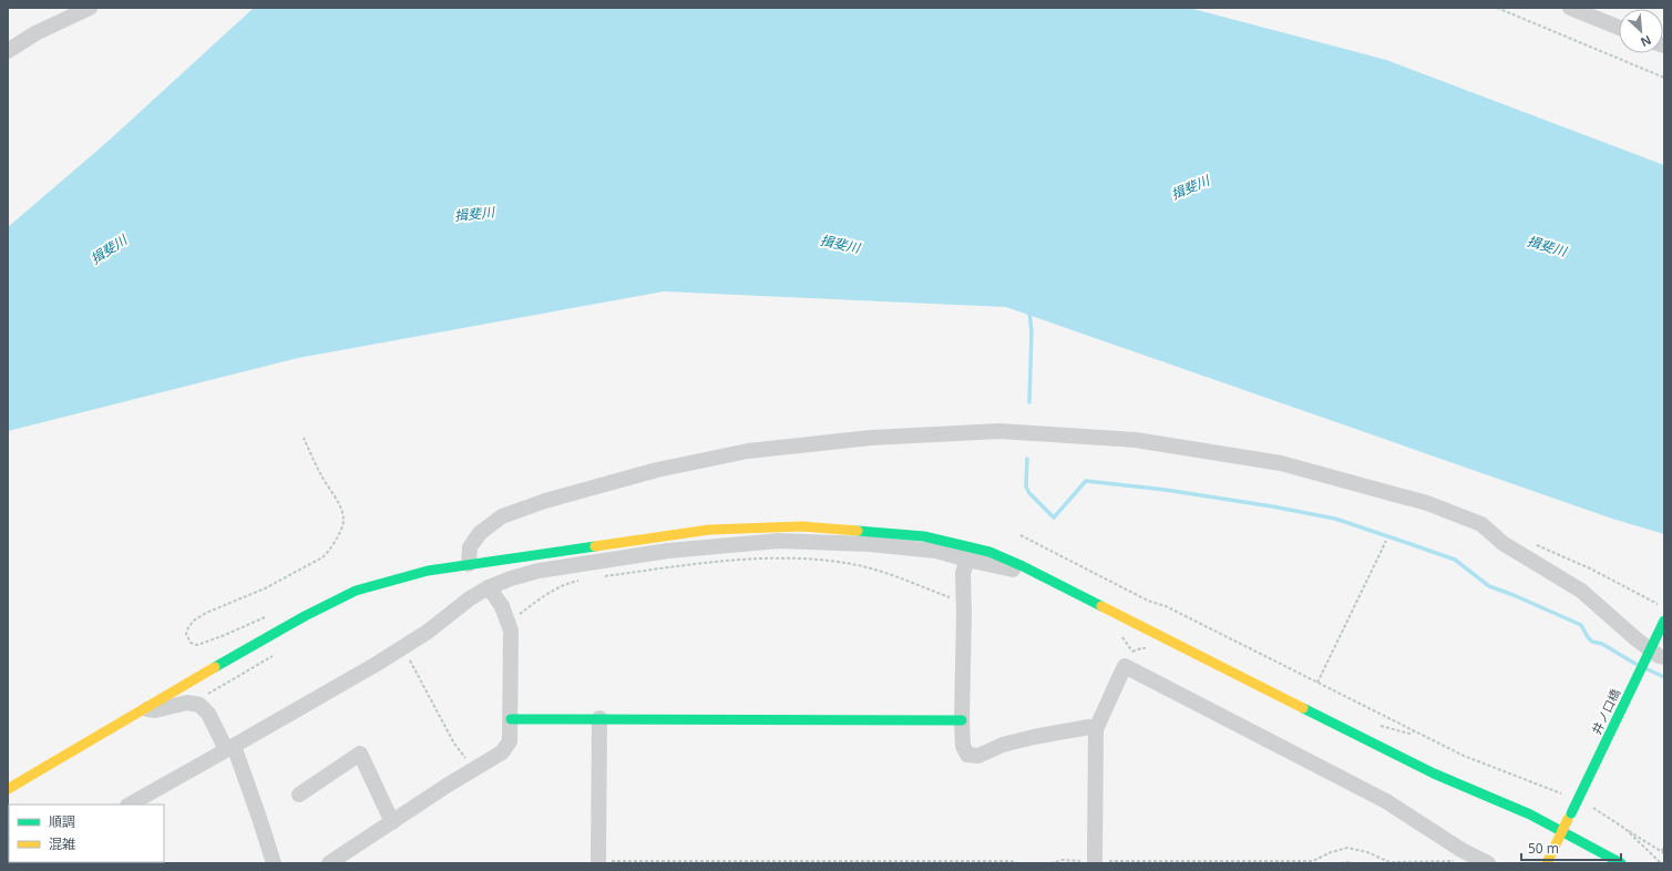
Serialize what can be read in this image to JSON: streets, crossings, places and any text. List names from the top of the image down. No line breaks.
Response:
{"streets":{"street":["井ノ口橋"]},"water":["揖斐川"],"legend":["順調","混雑"],"scale_bar":"50 m","north":"bottom right"}
